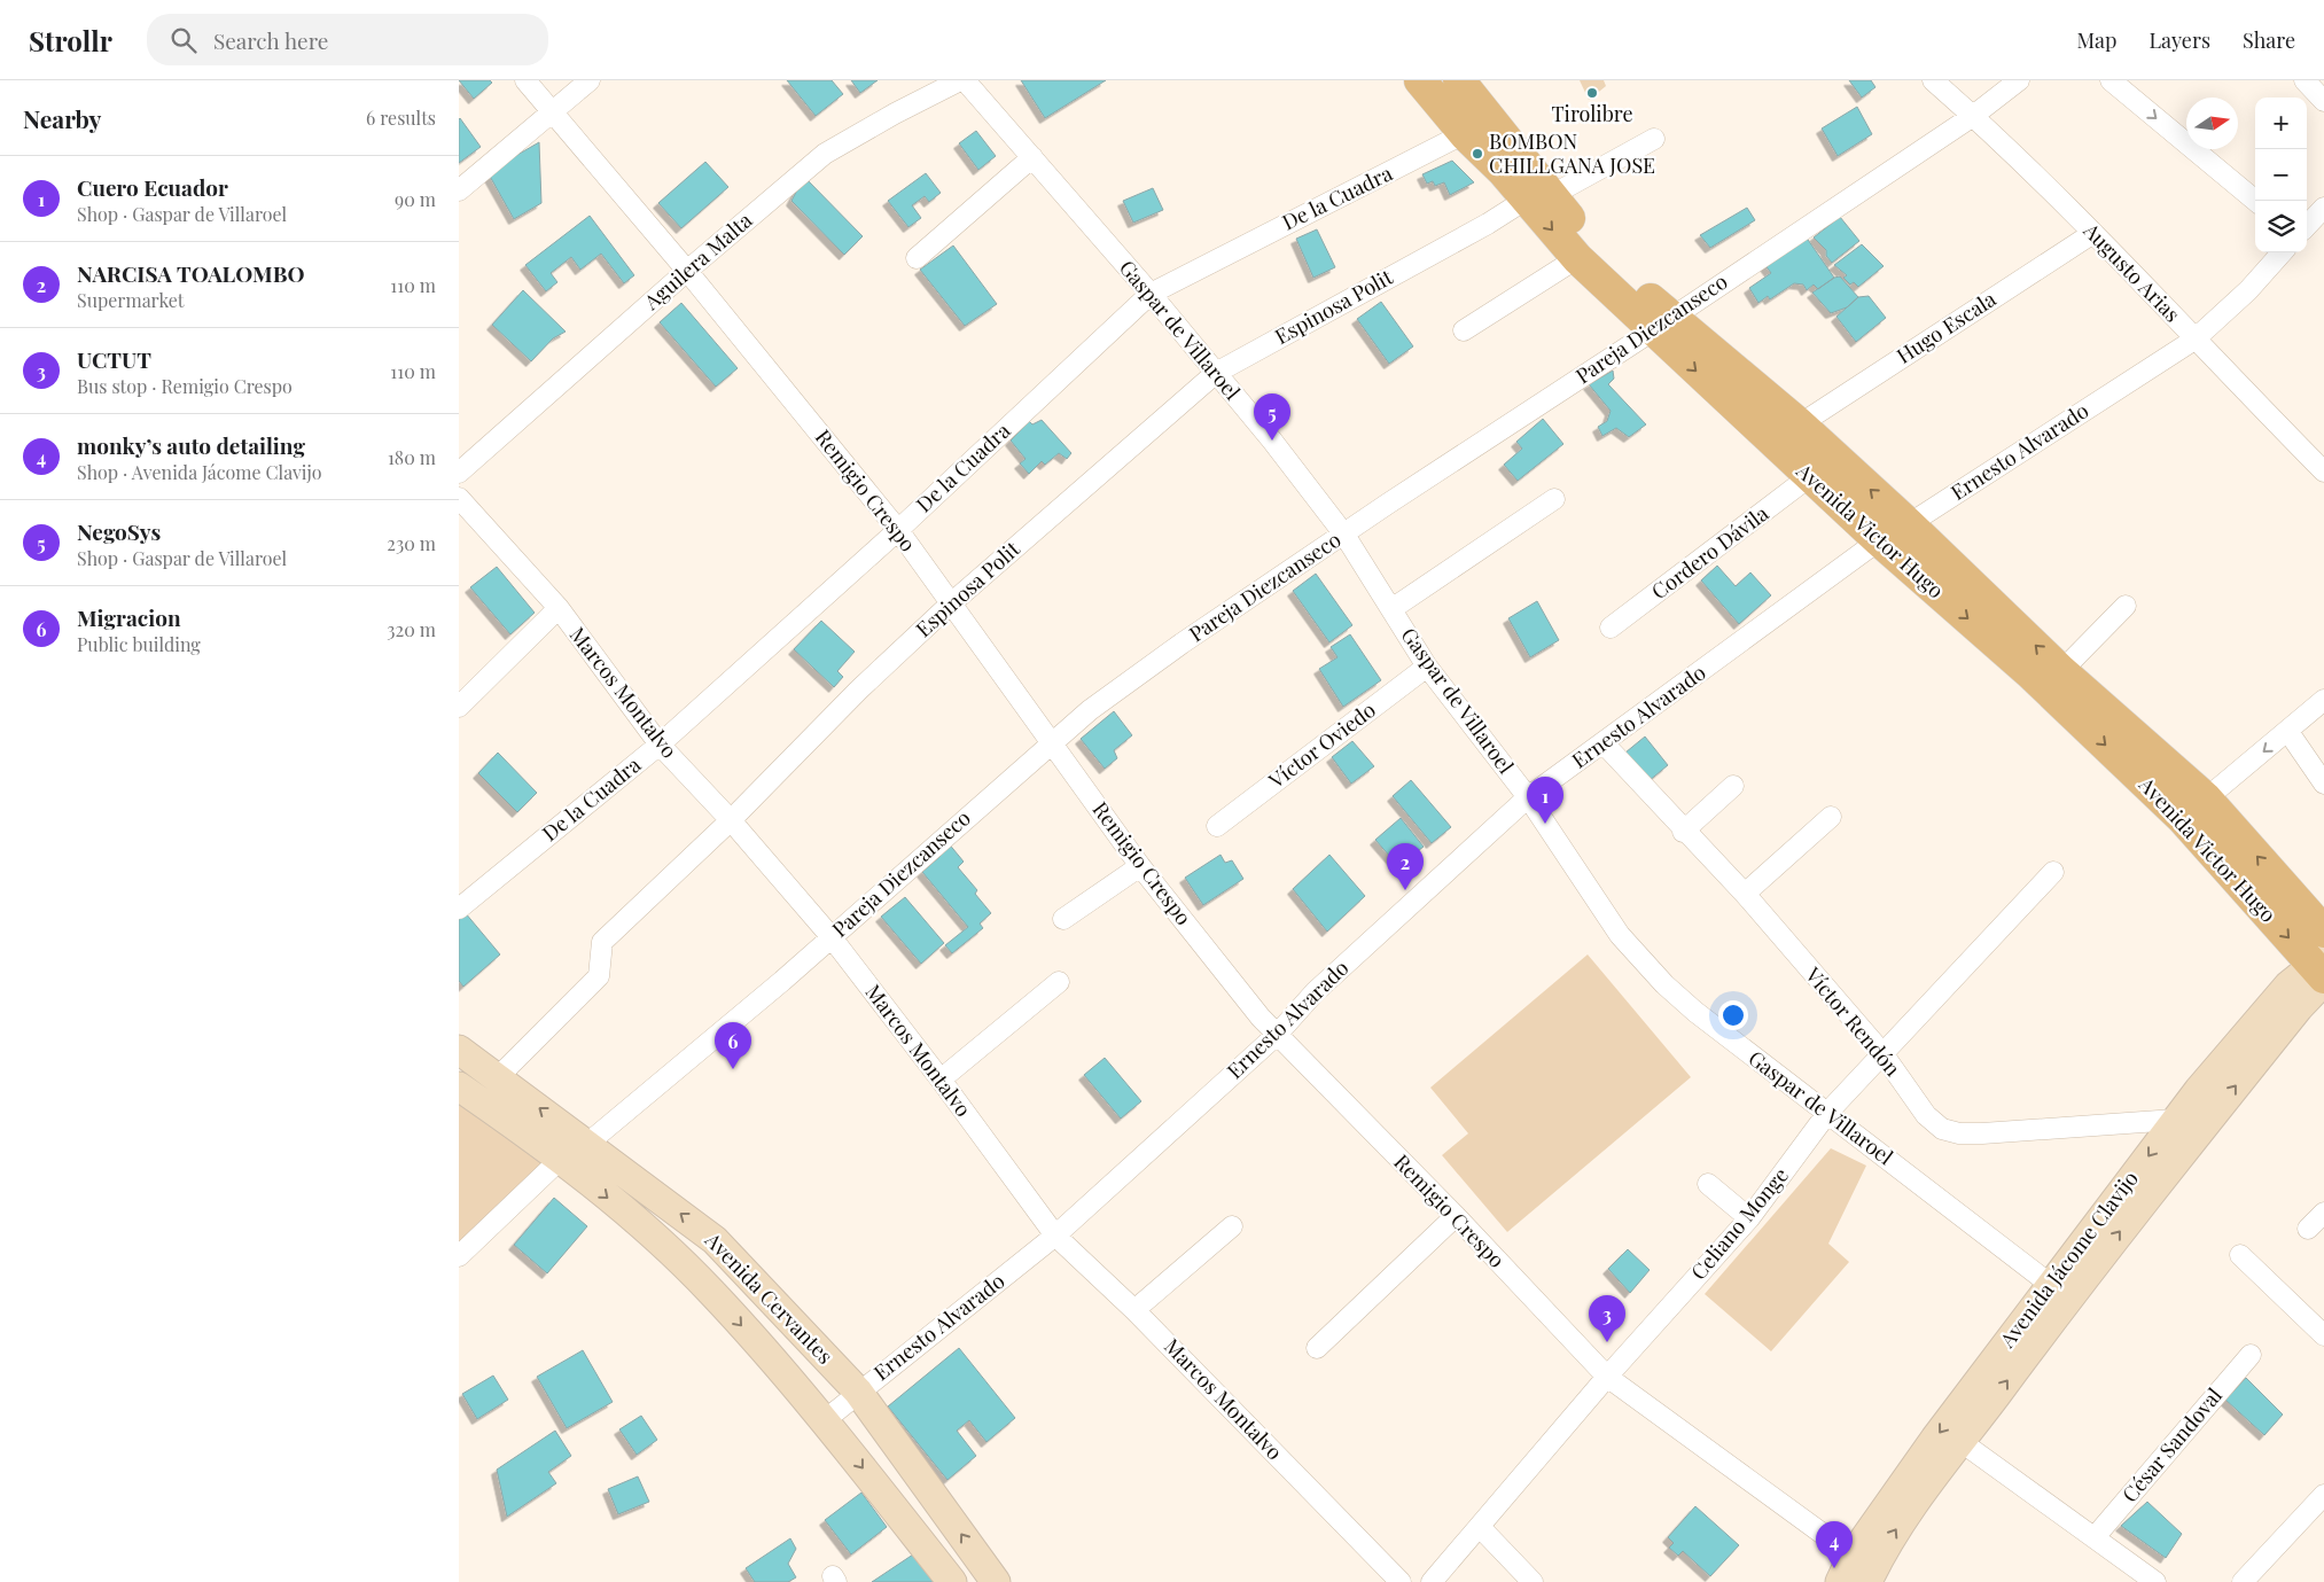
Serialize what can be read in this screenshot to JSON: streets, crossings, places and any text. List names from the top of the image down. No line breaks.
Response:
{"streets":{"main road":["Avenida Victor Hugo"],"street":["De la Cuadra","Aguilera Malta","Augusto Arias","Espinosa Polit","Hugo Escala","Pareja Diezcanseco","Gaspar de Villaroel","Ernesto Alvarado","Remigio Crespo","Cordero Dávila","Marcos Montalvo","Víctor Oviedo","Víctor Rendón","Celiano Monge","Avenida Jácome Clavijo","Avenida Cervantes","César Sandoval"]},"crossings":[["De la Cuadra","Gaspar de Villaroel"],["De la Cuadra","Remigio Crespo"],["De la Cuadra","Avenida Victor Hugo"],["De la Cuadra","Marcos Montalvo"],["Aguilera Malta","Gaspar de Villaroel"],["Aguilera Malta","Remigio Crespo"],["Augusto Arias","Hugo Escala"],["Augusto Arias","Pareja Diezcanseco"],["Augusto Arias","Ernesto Alvarado"],["Espinosa Polit","Gaspar de Villaroel"],["Espinosa Polit","Remigio Crespo"],["Espinosa Polit","Avenida Victor Hugo"],["Espinosa Polit","Marcos Montalvo"],["Espinosa Polit","Avenida Cervantes"],["Hugo Escala","Avenida Victor Hugo"],["Pareja Diezcanseco","Gaspar de Villaroel"],["Pareja Diezcanseco","Remigio Crespo"],["Pareja Diezcanseco","Avenida Victor Hugo"],["Pareja Diezcanseco","Marcos Montalvo"],["Pareja Diezcanseco","Avenida Cervantes"],["Gaspar de Villaroel","Ernesto Alvarado"],["Gaspar de Villaroel","Víctor Oviedo"],["Gaspar de Villaroel","Celiano Monge"],["Gaspar de Villaroel","Avenida Jácome Clavijo"],["Ernesto Alvarado","Remigio Crespo"],["Ernesto Alvarado","Avenida Victor Hugo"],["Ernesto Alvarado","Marcos Montalvo"],["Ernesto Alvarado","Víctor Rendón"],["Ernesto Alvarado","Avenida Cervantes"],["Remigio Crespo","Celiano Monge"],["Remigio Crespo","Avenida Jácome Clavijo"],["Avenida Victor Hugo","Cordero Dávila"],["Avenida Victor Hugo","Avenida Jácome Clavijo"],["Víctor Rendón","Celiano Monge"],["Víctor Rendón","Avenida Jácome Clavijo"]],"places":["Tirolibre","BOMBON CHILLGANA JOSE"],"north":"right","page":{"header":"Strollr","search":"Search here","nav":["Map","Layers","Share"],"heading":["Nearby","6 results"],"map_buttons":["+","−"],"list":[{"mark":"1","name":"Cuero Ecuador","note":"Shop · Gaspar de Villaroel","value":"90 m"},{"mark":"2","name":"NARCISA TOALOMBO","note":"Supermarket","value":"110 m"},{"mark":"3","name":"UCTUT","note":"Bus stop · Remigio Crespo","value":"110 m"},{"mark":"4","name":"monky’s auto detailing","note":"Shop · Avenida Jácome Clavijo","value":"180 m"},{"mark":"5","name":"NegoSys","note":"Shop · Gaspar de Villaroel","value":"230 m"},{"mark":"6","name":"Migracion","note":"Public building","value":"320 m"}],"pins":["5","1","2","6","3","4"]}}
